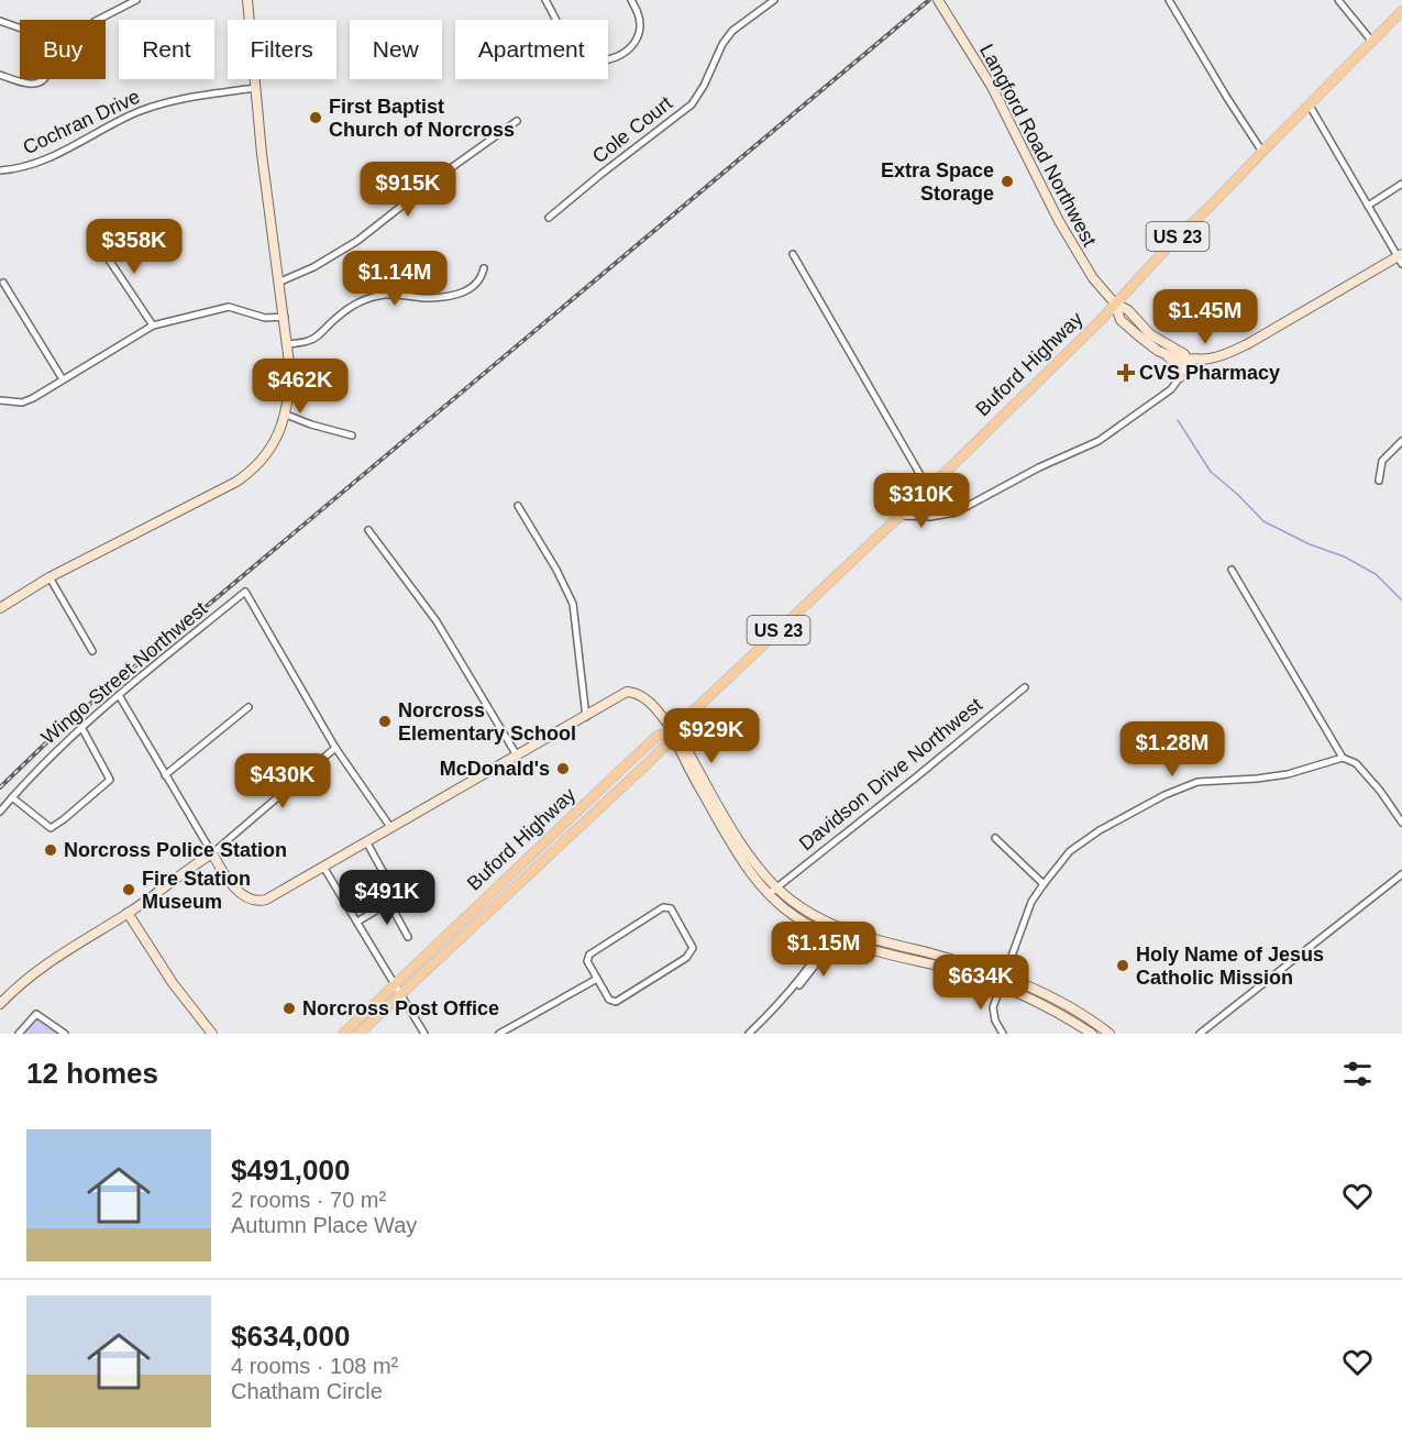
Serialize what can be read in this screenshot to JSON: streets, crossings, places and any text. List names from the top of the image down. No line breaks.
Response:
{"streets":{"main road":["US 23","Buford Highway"],"street":["Cochran Drive","Cole Court","Langford Road Northwest","Wingo Street Northwest","Davidson Drive Northwest"]},"crossings":[["Langford Road Northwest","Buford Highway"]],"places":{"other":["First Baptist Church of Norcross","Extra Space Storage","Norcross Elementary School","McDonald's","Norcross Police Station","Fire Station Museum","Holy Name of Jesus Catholic Mission","Norcross Post Office"],"health":["CVS Pharmacy"]},"page":{"chip":["Buy","Rent","Filters","New","Apartment"],"price":["$915K","$358K","$1.14M","$1.45M","$462K","$310K","$929K","$1.28M","$430K","$491K","$1.15M","$634K"],"heading":"12 homes","list":[{"name":"$491,000","note":"2 rooms · 70 m² · Autumn Place Way"},{"name":"$634,000","note":"4 rooms · 108 m² · Chatham Circle"}]}}
